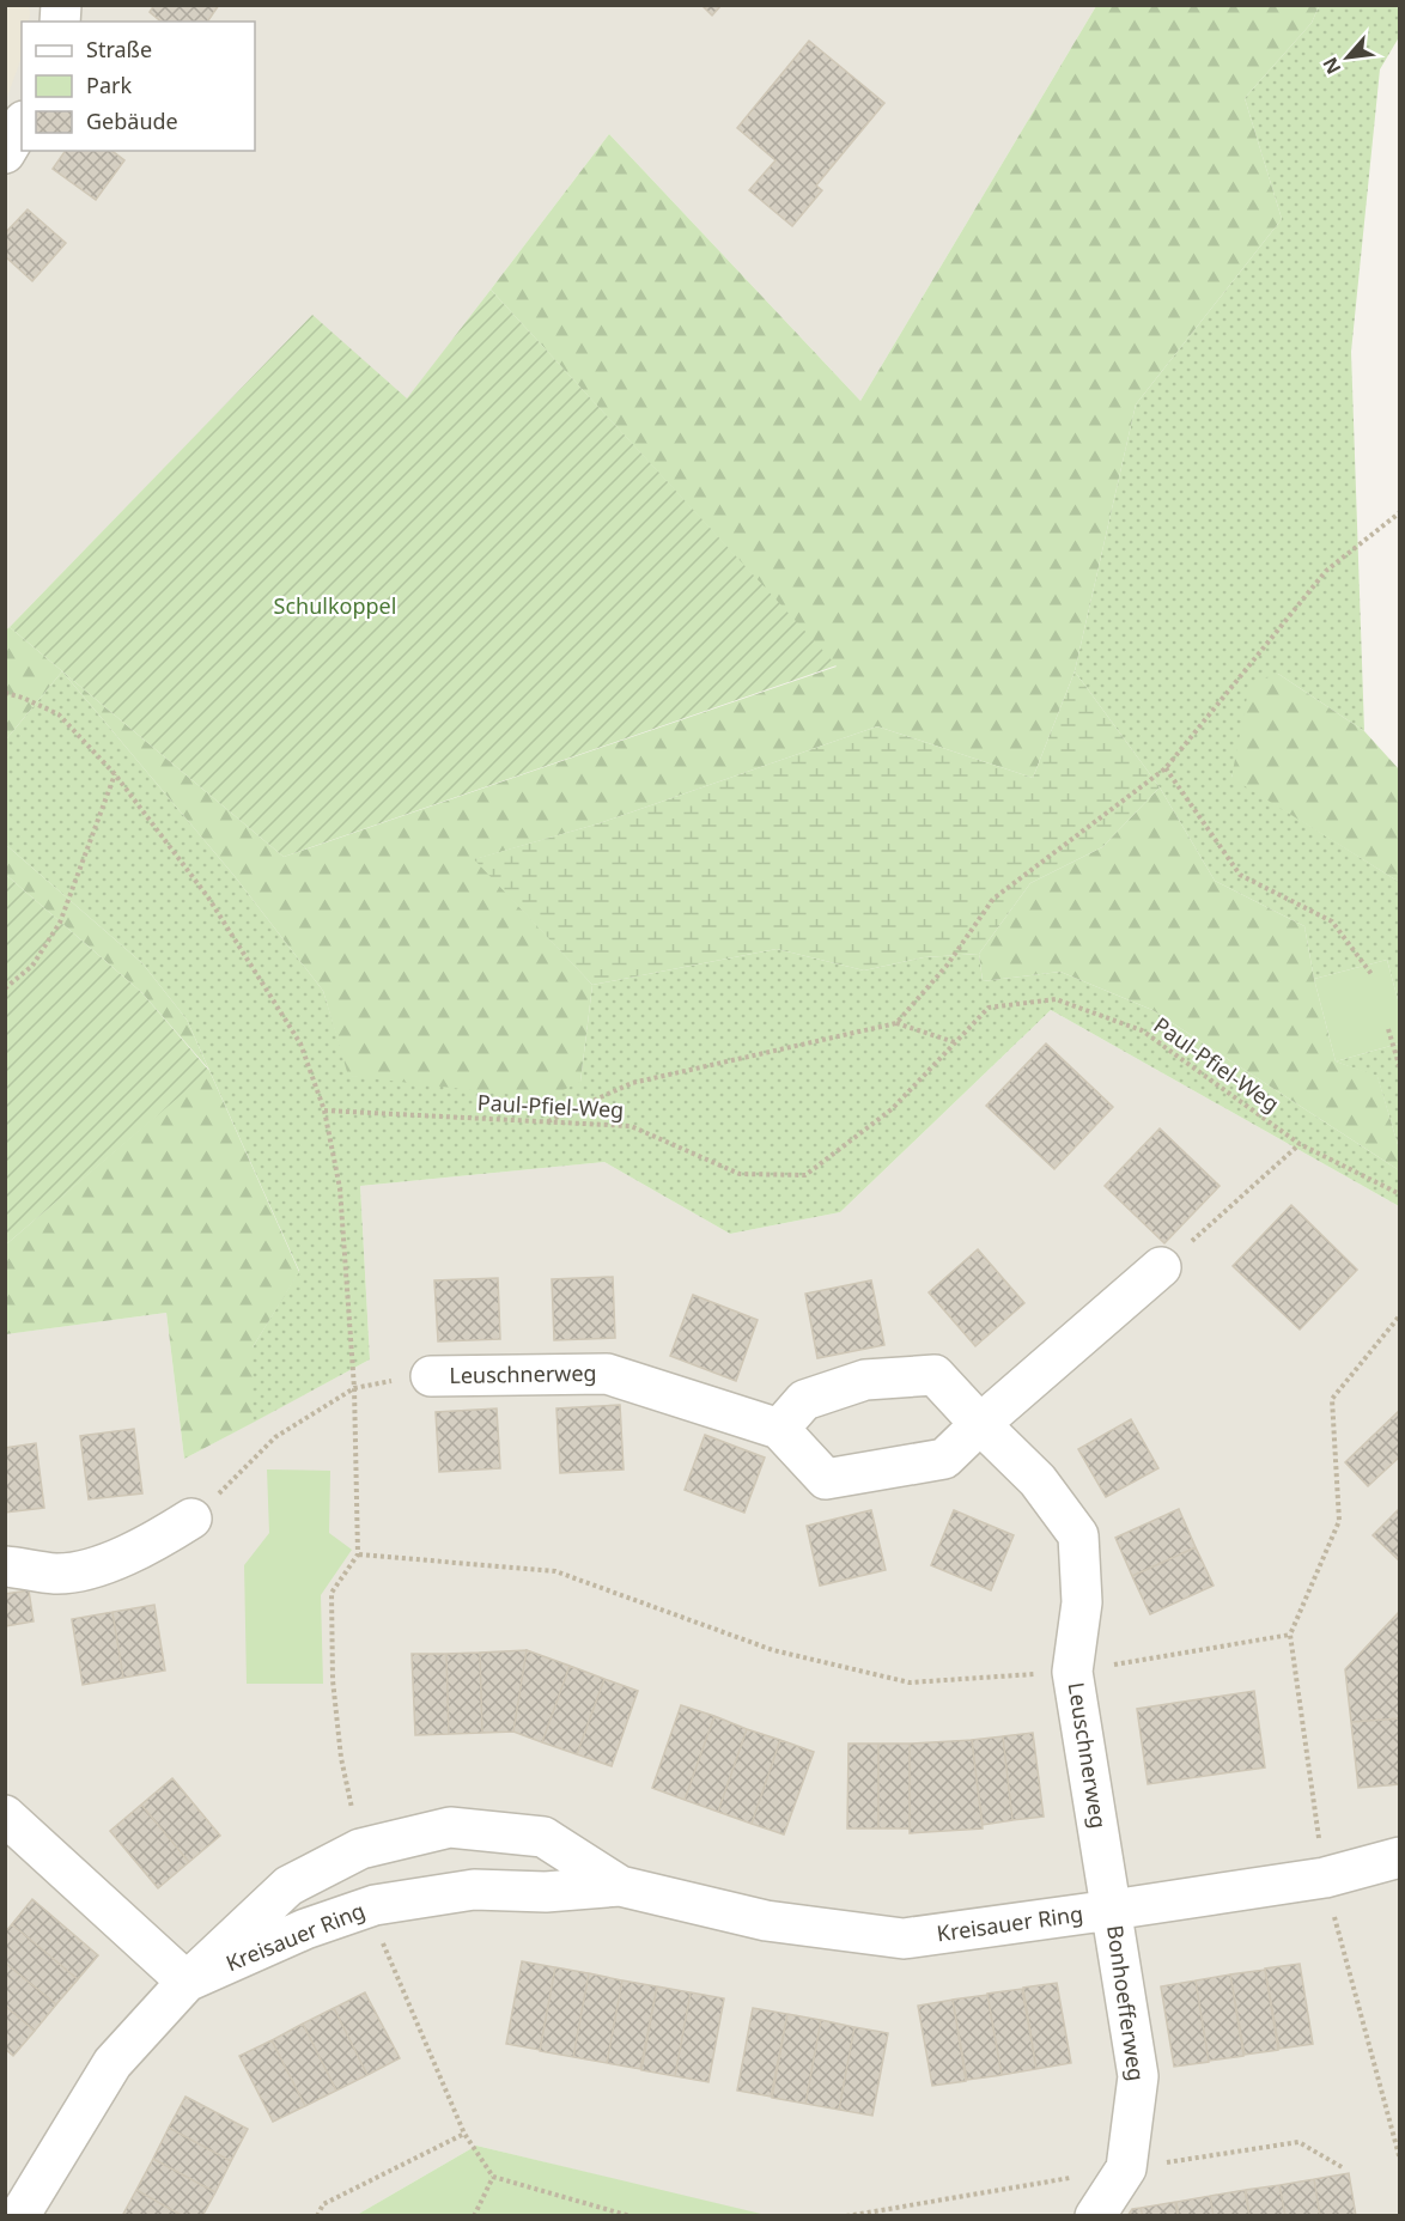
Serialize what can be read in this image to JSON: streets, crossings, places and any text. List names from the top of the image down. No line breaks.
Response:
{"streets":{"street":["Leuschnerweg","Kreisauer Ring","Bonhoefferweg"],"path":["Paul-Pfiel-Weg"]},"crossings":[["Leuschnerweg","Kreisauer Ring"],["Leuschnerweg","Bonhoefferweg"],["Kreisauer Ring","Bonhoefferweg"]],"parks":["Schulkoppel"],"legend":["Straße","Park","Gebäude"],"north":"bottom left"}
